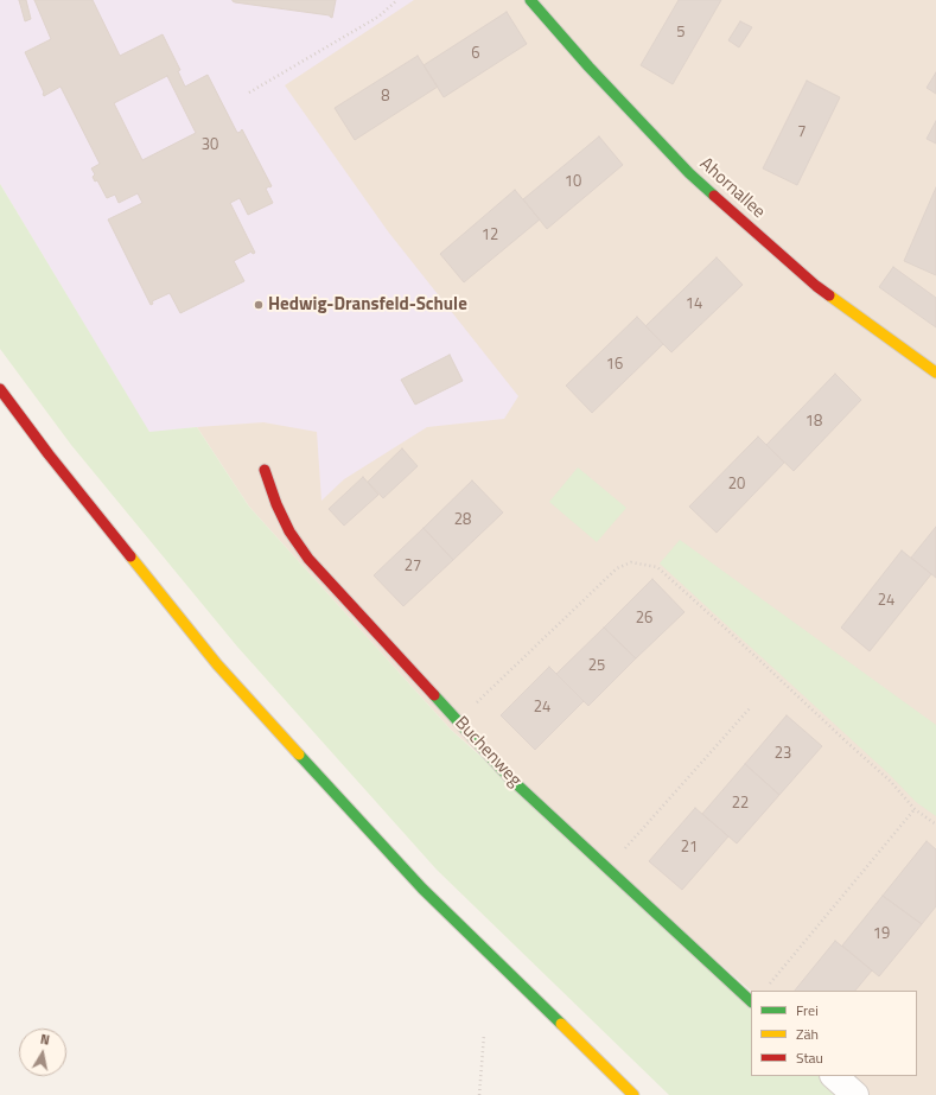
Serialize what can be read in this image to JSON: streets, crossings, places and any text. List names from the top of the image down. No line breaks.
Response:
{"streets":{"street":["Ahornallee","Buchenweg"]},"places":["Hedwig-Dransfeld-Schule"],"house_numbers":["5","6","8","7","30","10","12","14","16","18","20","28","27","24","26","25","24","23","22","21","19"],"legend":["Frei","Zäh","Stau"],"north":"top"}
